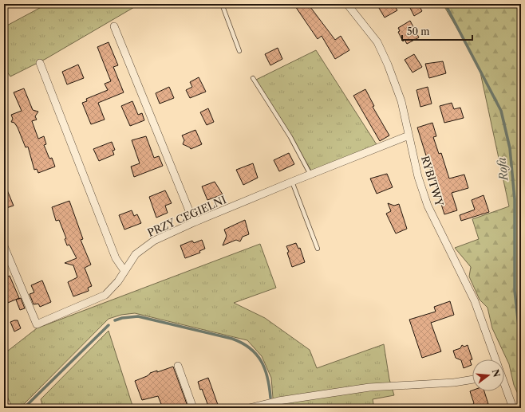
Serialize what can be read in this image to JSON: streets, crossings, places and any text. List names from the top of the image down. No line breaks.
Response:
{"streets":{"street":["RYBITWY","PRZY CEGIELNI"]},"crossings":[["RYBITWY","PRZY CEGIELNI"]],"water":["Rofa"],"scale_bar":"50 m","north":"right"}
